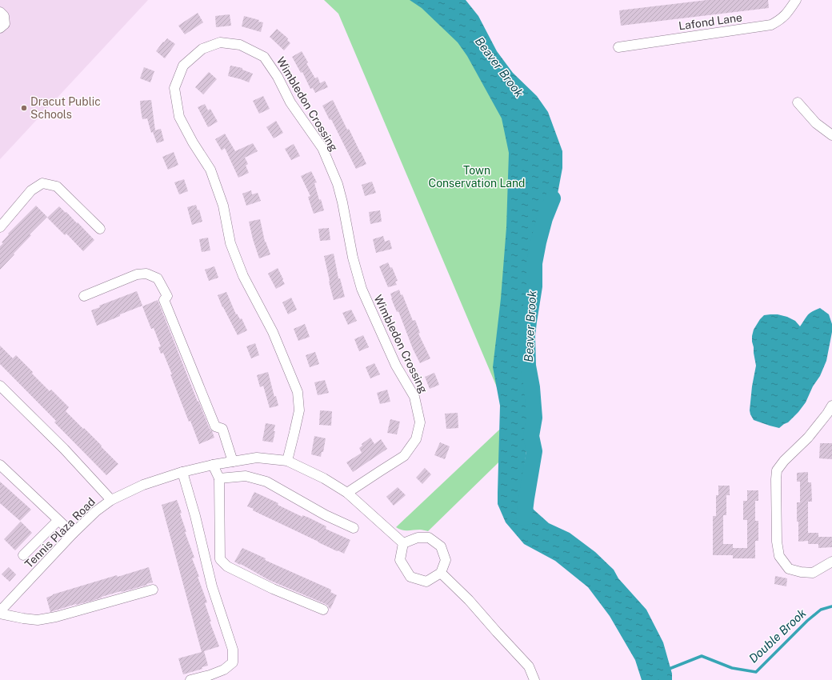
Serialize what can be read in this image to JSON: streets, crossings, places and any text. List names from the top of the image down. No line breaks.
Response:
{"streets":{"street":["Lafond Lane","Wimbledon Crossing","Tennis Plaza Road"]},"crossings":[["Wimbledon Crossing","Tennis Plaza Road"]],"water":["Beaver Brook","Double Brook"],"parks":["Town Conservation Land"],"places":["Dracut Public Schools"]}
